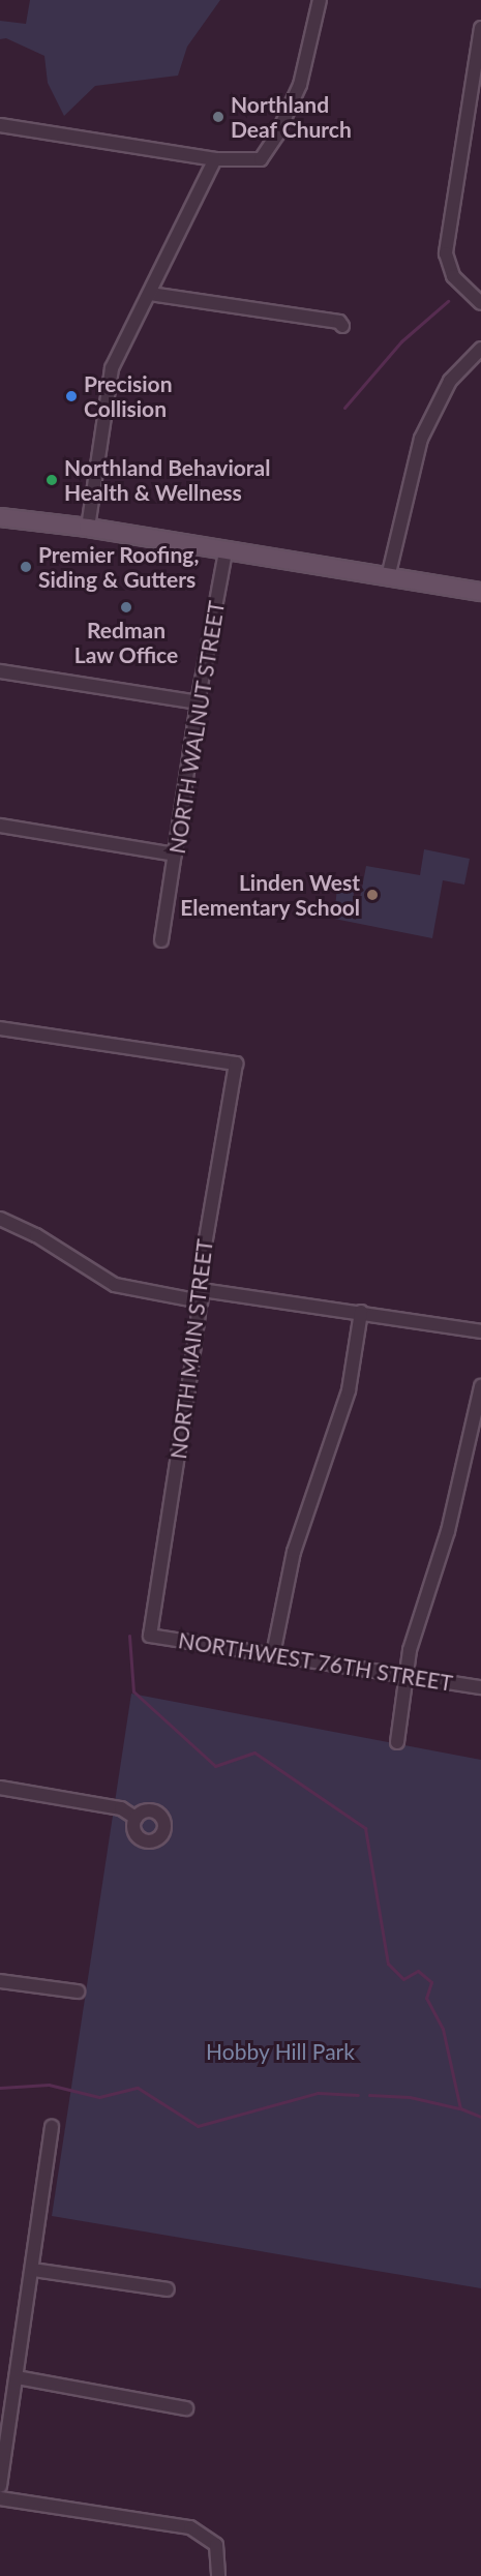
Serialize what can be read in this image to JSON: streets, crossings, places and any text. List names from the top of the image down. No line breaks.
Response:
{"streets":{"street":["NORTH WALNUT STREET","NORTH MAIN STREET","NORTHWEST 76TH STREET"]},"crossings":[["NORTH MAIN STREET","NORTHWEST 76TH STREET"]],"parks":["Hobby Hill Park"],"places":["Northland Deaf Church","Precision Collision","Northland Behavioral Health & Wellness","Premier Roofing, Siding & Gutters","Redman Law Office","Linden West Elementary School"]}
